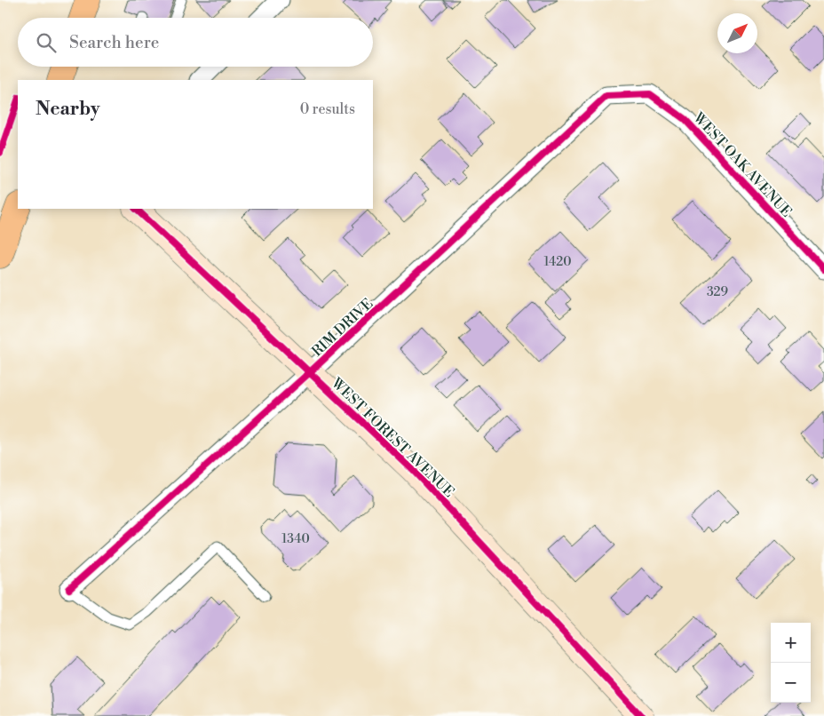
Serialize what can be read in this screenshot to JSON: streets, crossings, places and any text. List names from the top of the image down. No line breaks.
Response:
{"streets":{"main road":["WEST FOREST AVENUE"],"street":["WEST OAK AVENUE","RIM DRIVE"]},"crossings":[["WEST OAK AVENUE","RIM DRIVE"],["RIM DRIVE","WEST FOREST AVENUE"]],"house_numbers":["1420","329","1340"],"north":"top right","page":{"search":"Search here","heading":["Nearby","0 results"],"map_buttons":["+","−"]}}
